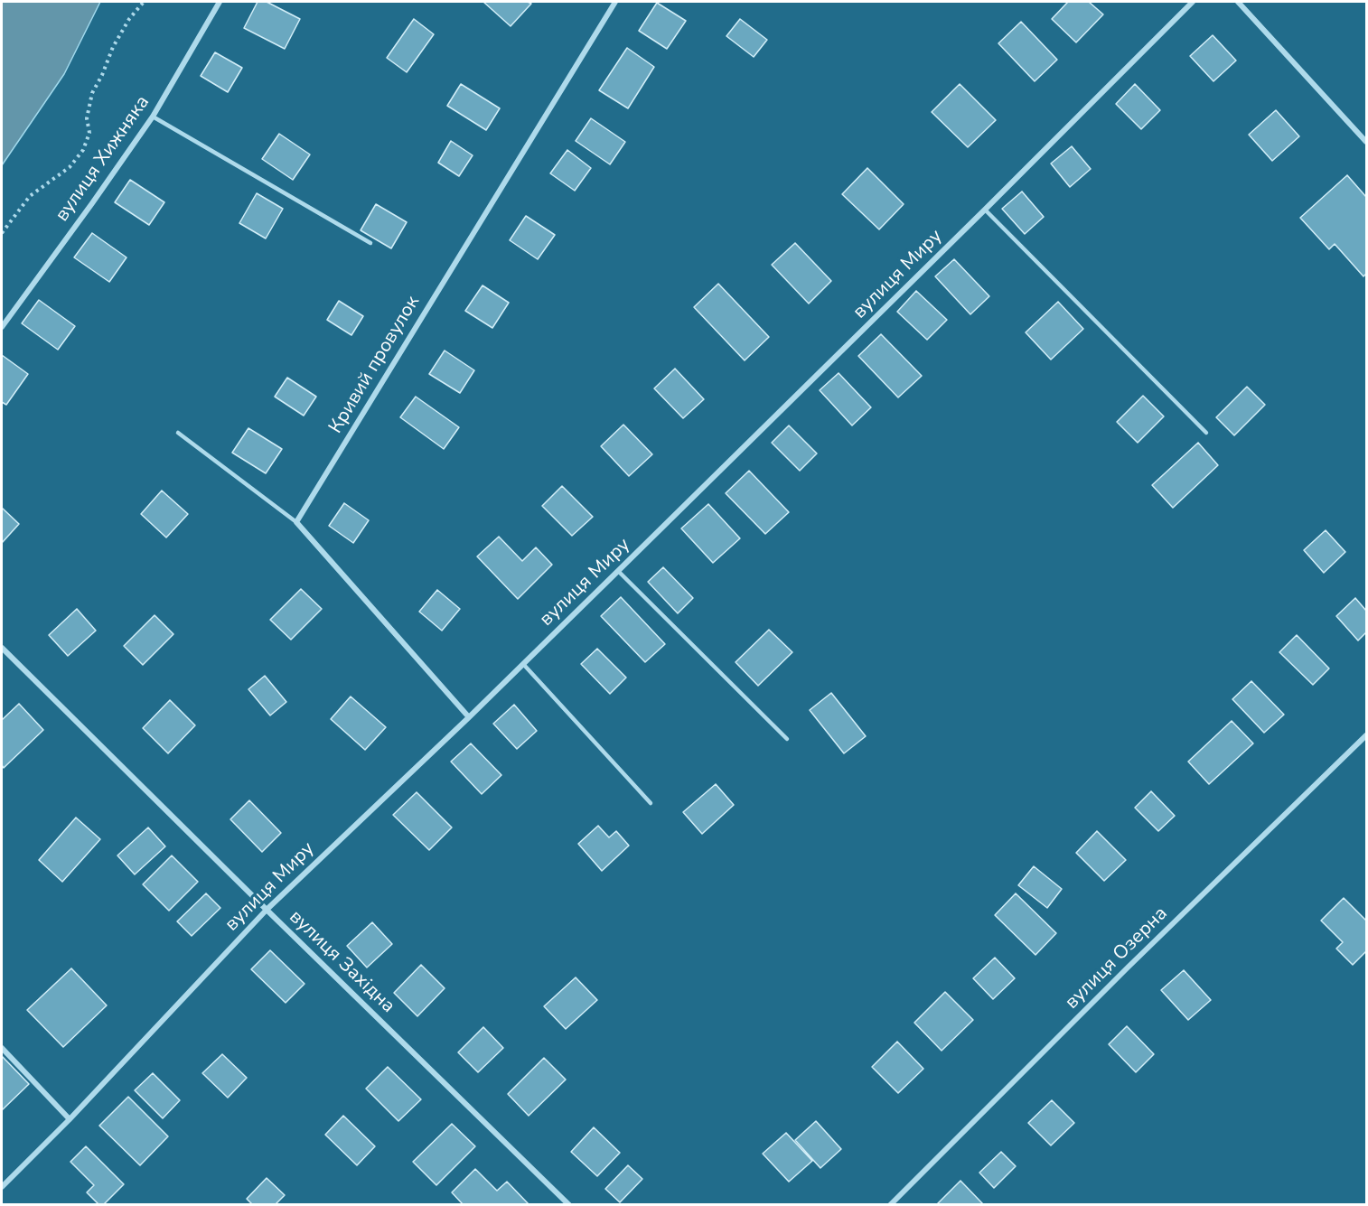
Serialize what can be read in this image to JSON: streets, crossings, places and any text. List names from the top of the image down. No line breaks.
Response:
{"streets":{"street":["вулиця Хижняка","вулиця Миру","Кривий провулок","вулиця Озерна","вулиця Західна"]},"crossings":[["вулиця Миру","вулиця Західна"]]}
